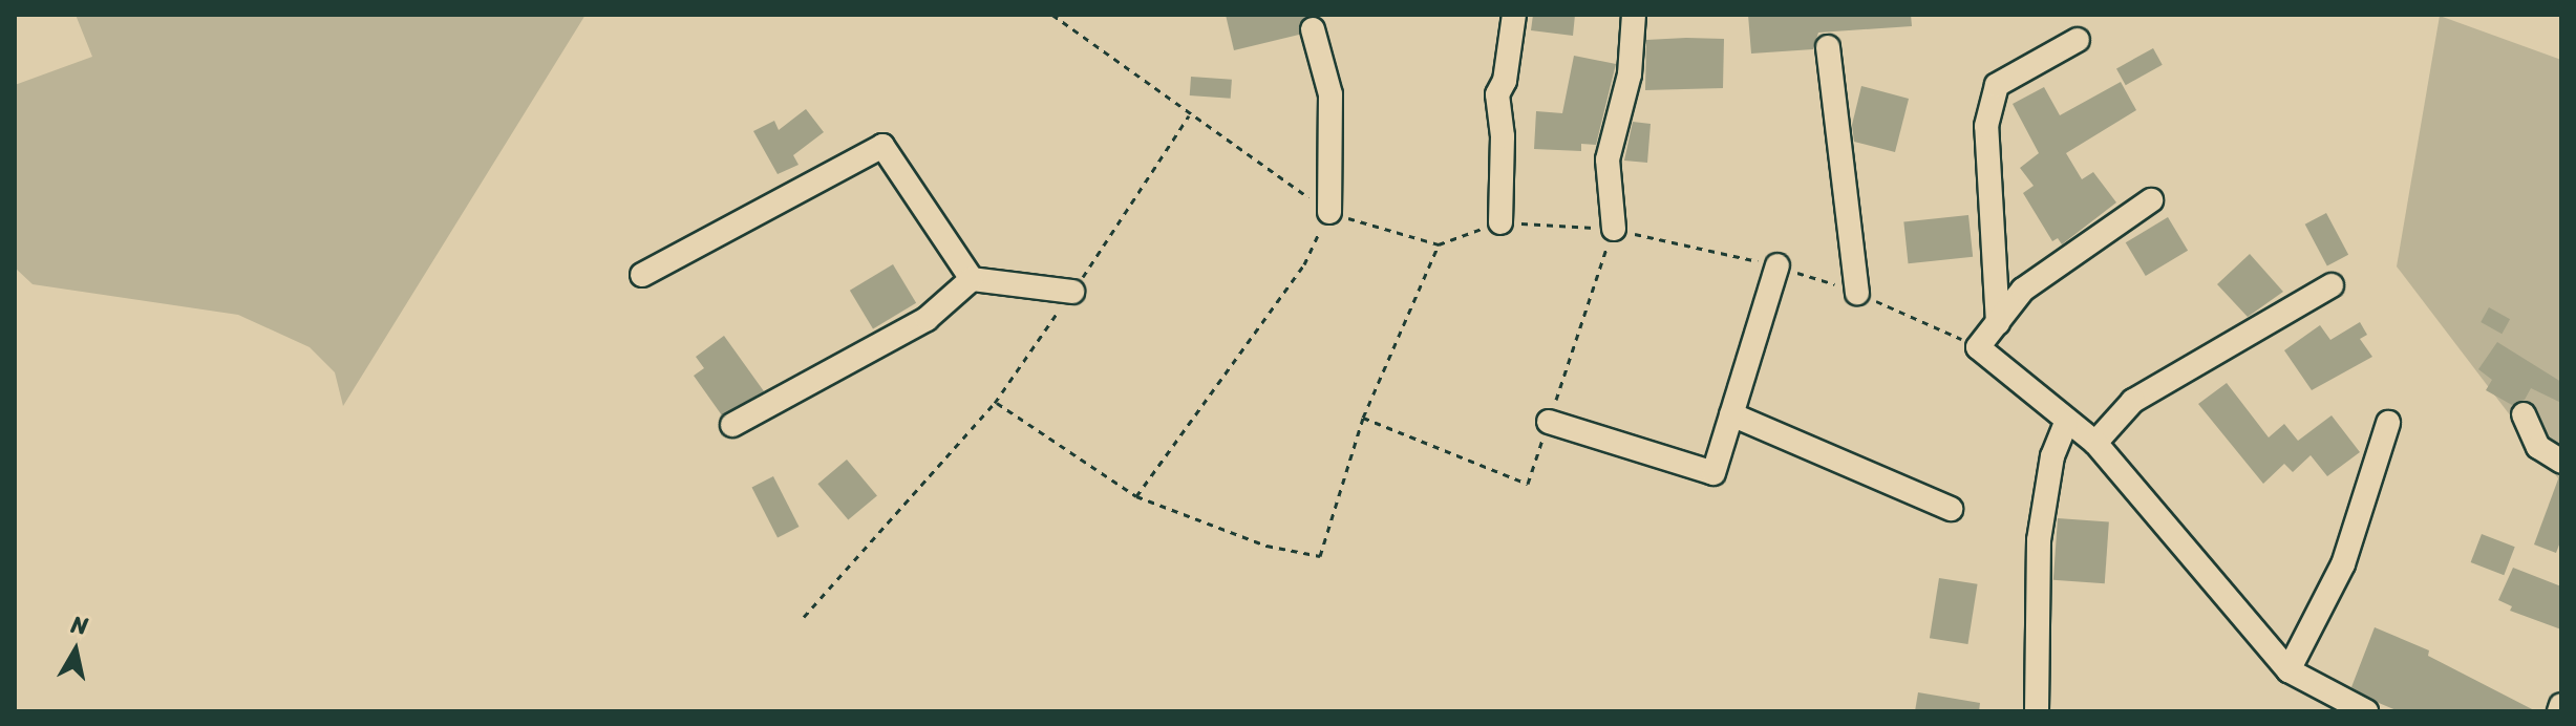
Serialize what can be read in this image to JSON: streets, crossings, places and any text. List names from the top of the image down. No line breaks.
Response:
{"north":"top"}
